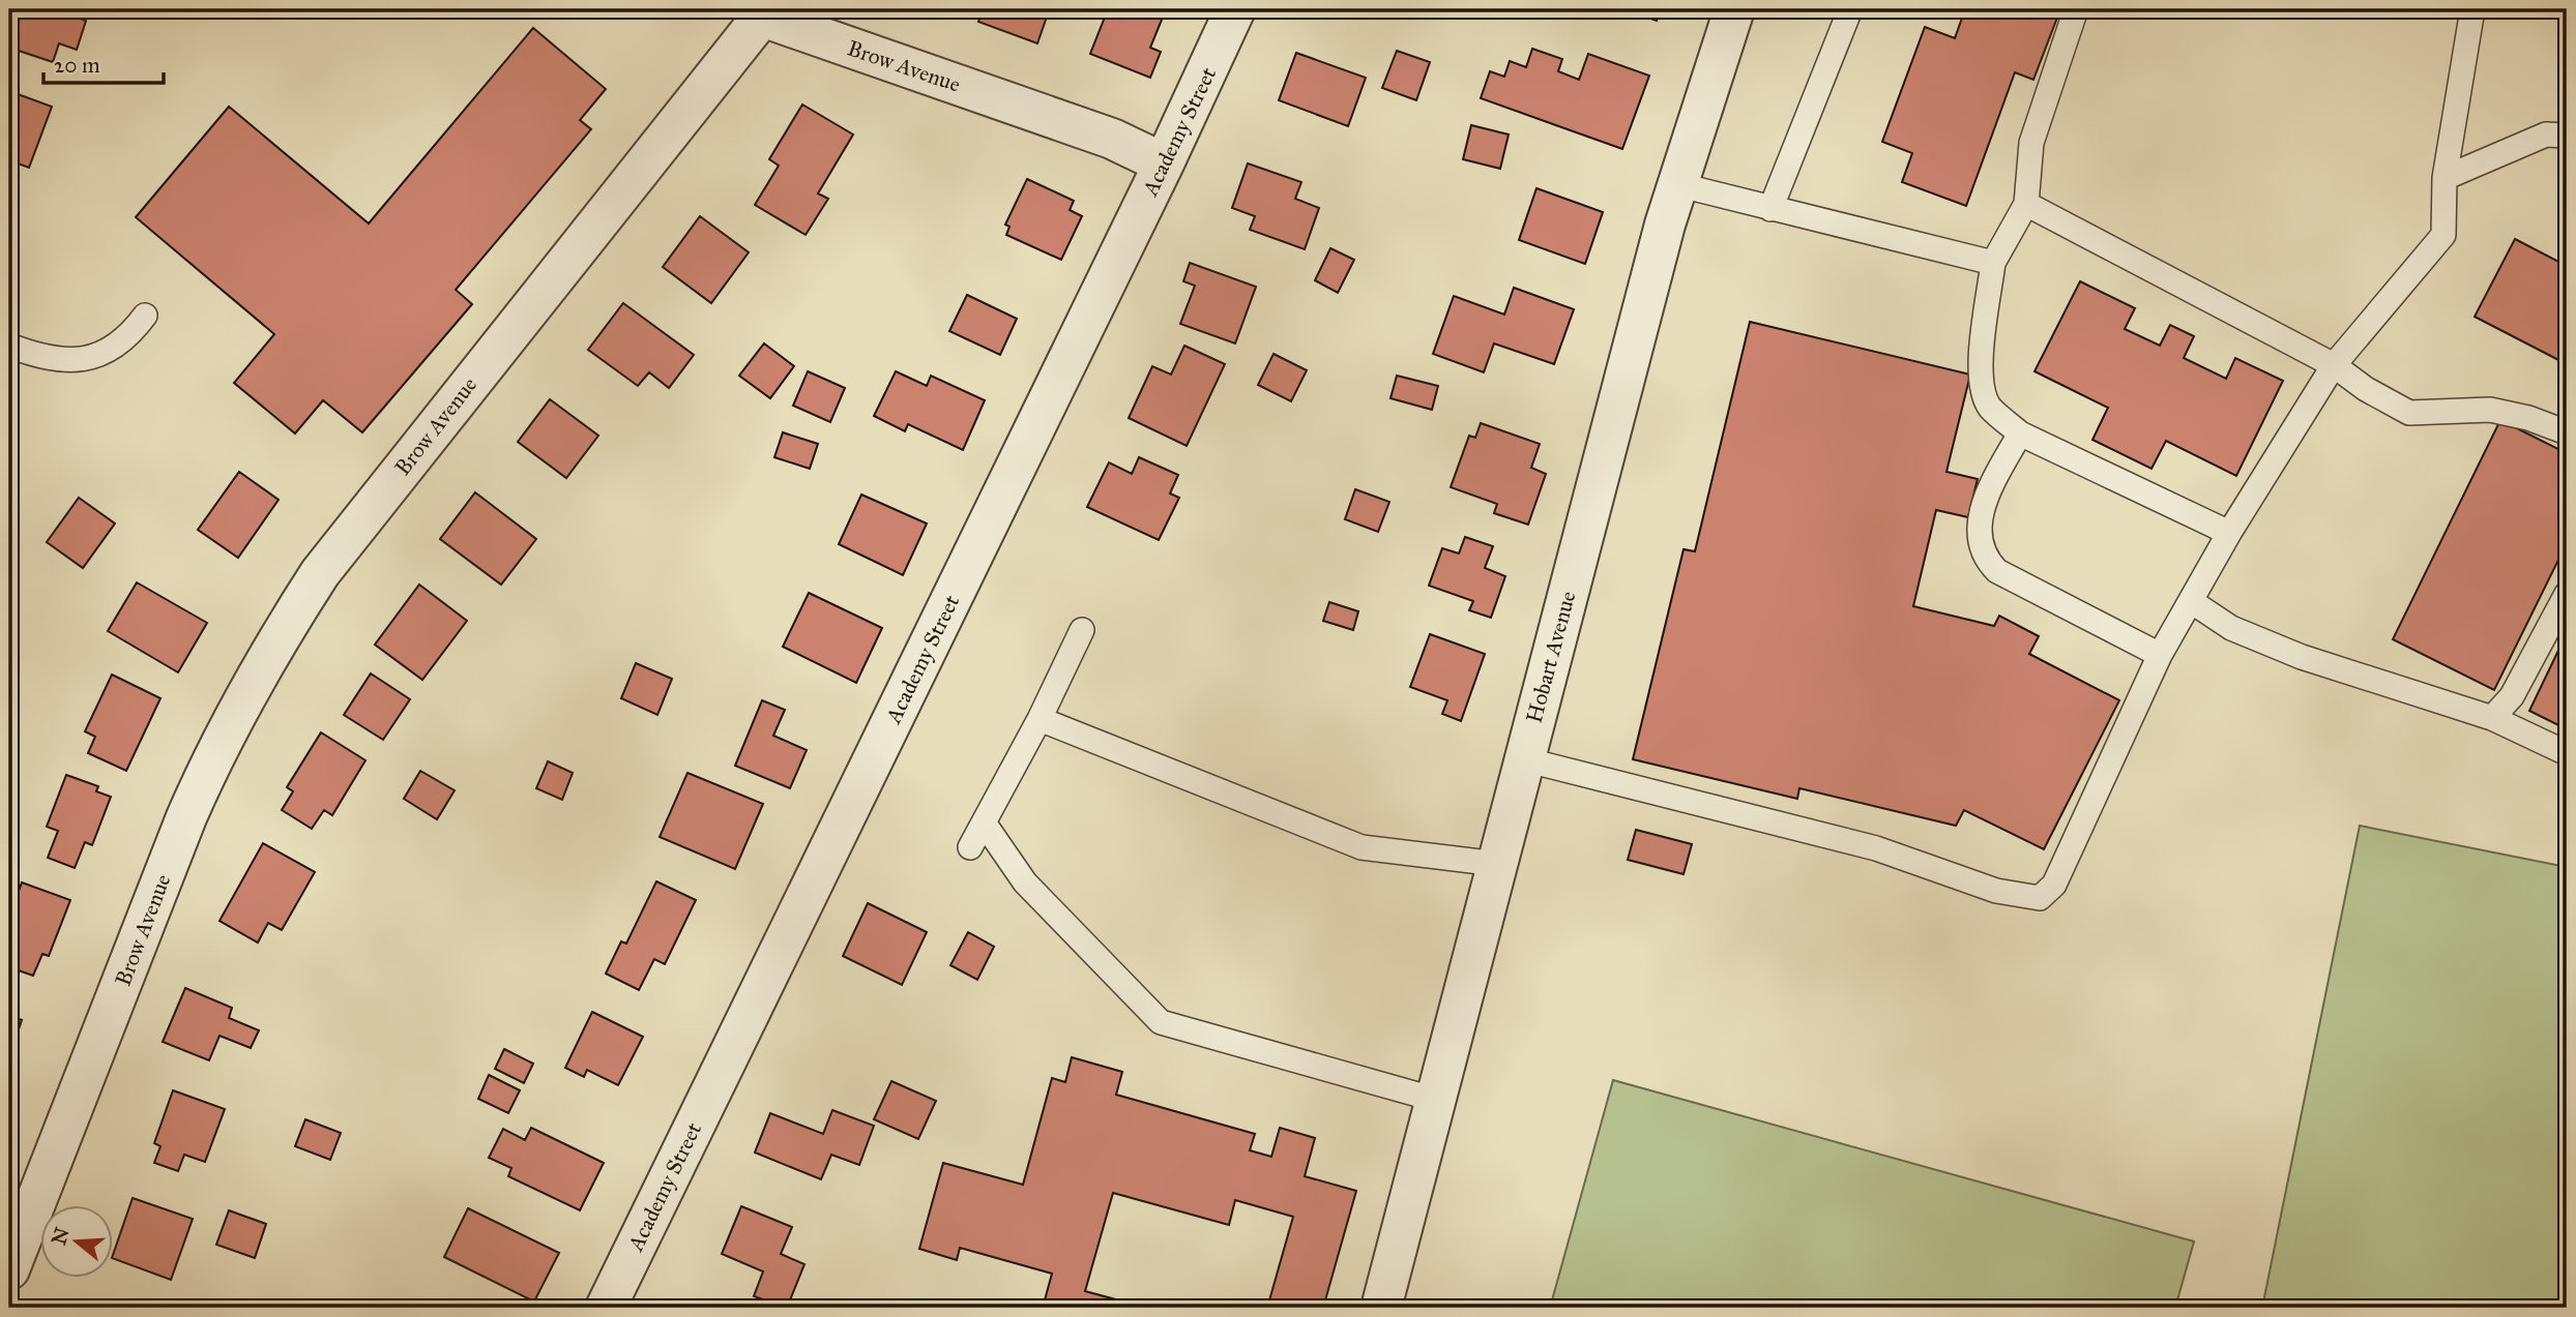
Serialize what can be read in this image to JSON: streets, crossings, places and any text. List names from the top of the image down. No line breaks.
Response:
{"streets":{"street":["Brow Avenue","Academy Street","Hobart Avenue"]},"crossings":[["Brow Avenue","Academy Street"]],"scale_bar":"20 m","north":"left"}
